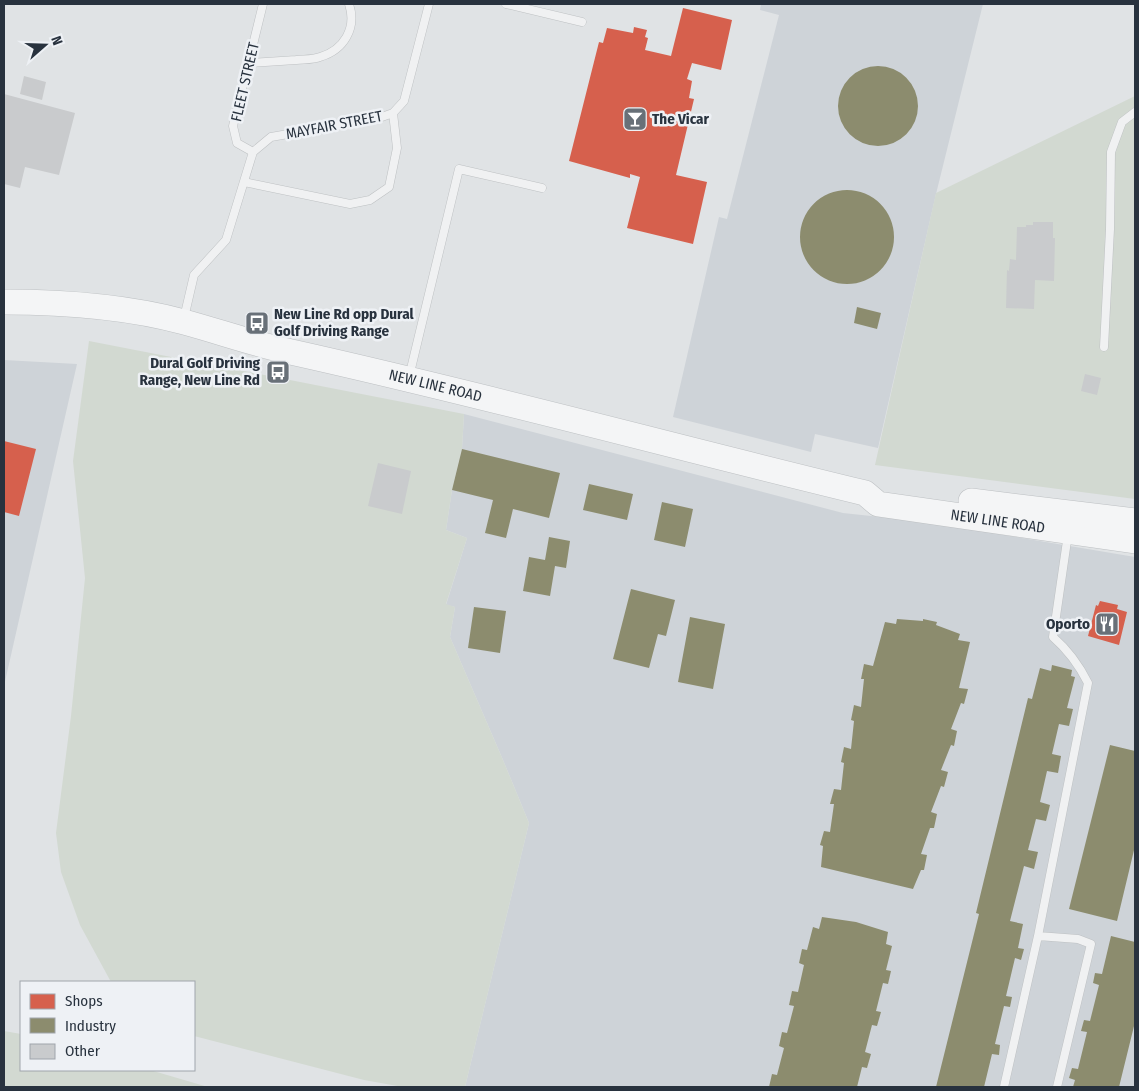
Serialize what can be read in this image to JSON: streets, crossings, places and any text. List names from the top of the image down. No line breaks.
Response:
{"streets":{"main road":["NEW LINE ROAD"],"lane":["FLEET STREET","MAYFAIR STREET"]},"crossings":[["FLEET STREET","MAYFAIR STREET"]],"places":{"bar":["The Vicar"],"bus stop":["New Line Rd opp Dural Golf Driving Range","Dural Golf Driving Range, New Line Rd"],"restaurant":["Oporto"]},"legend":["Shops","Industry","Other"],"north":"right"}
